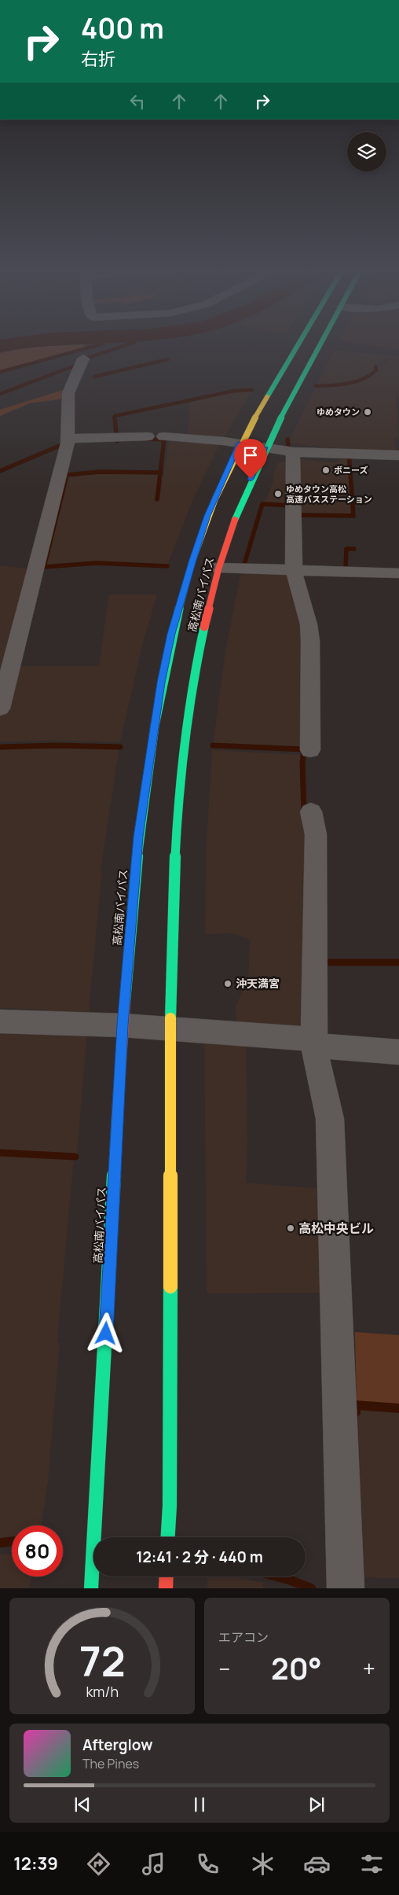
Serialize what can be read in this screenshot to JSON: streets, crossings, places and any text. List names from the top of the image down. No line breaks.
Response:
{"streets":{"highway":["高松南バイパス"]},"places":["ゆめタウン","ボニーズ","ゆめタウン高松 高速バスステーション","沖天満宮","高松中央ビル"],"page":{"turn":["400 m","右折"],"limit":"80","trip":"12:41 · 2 分 · 440 m","tile":"エアコン","heat":["−","20°","+"],"song":["Afterglow","The Pines"],"tabs":"12:39","gauge":["72","km/h"]}}
